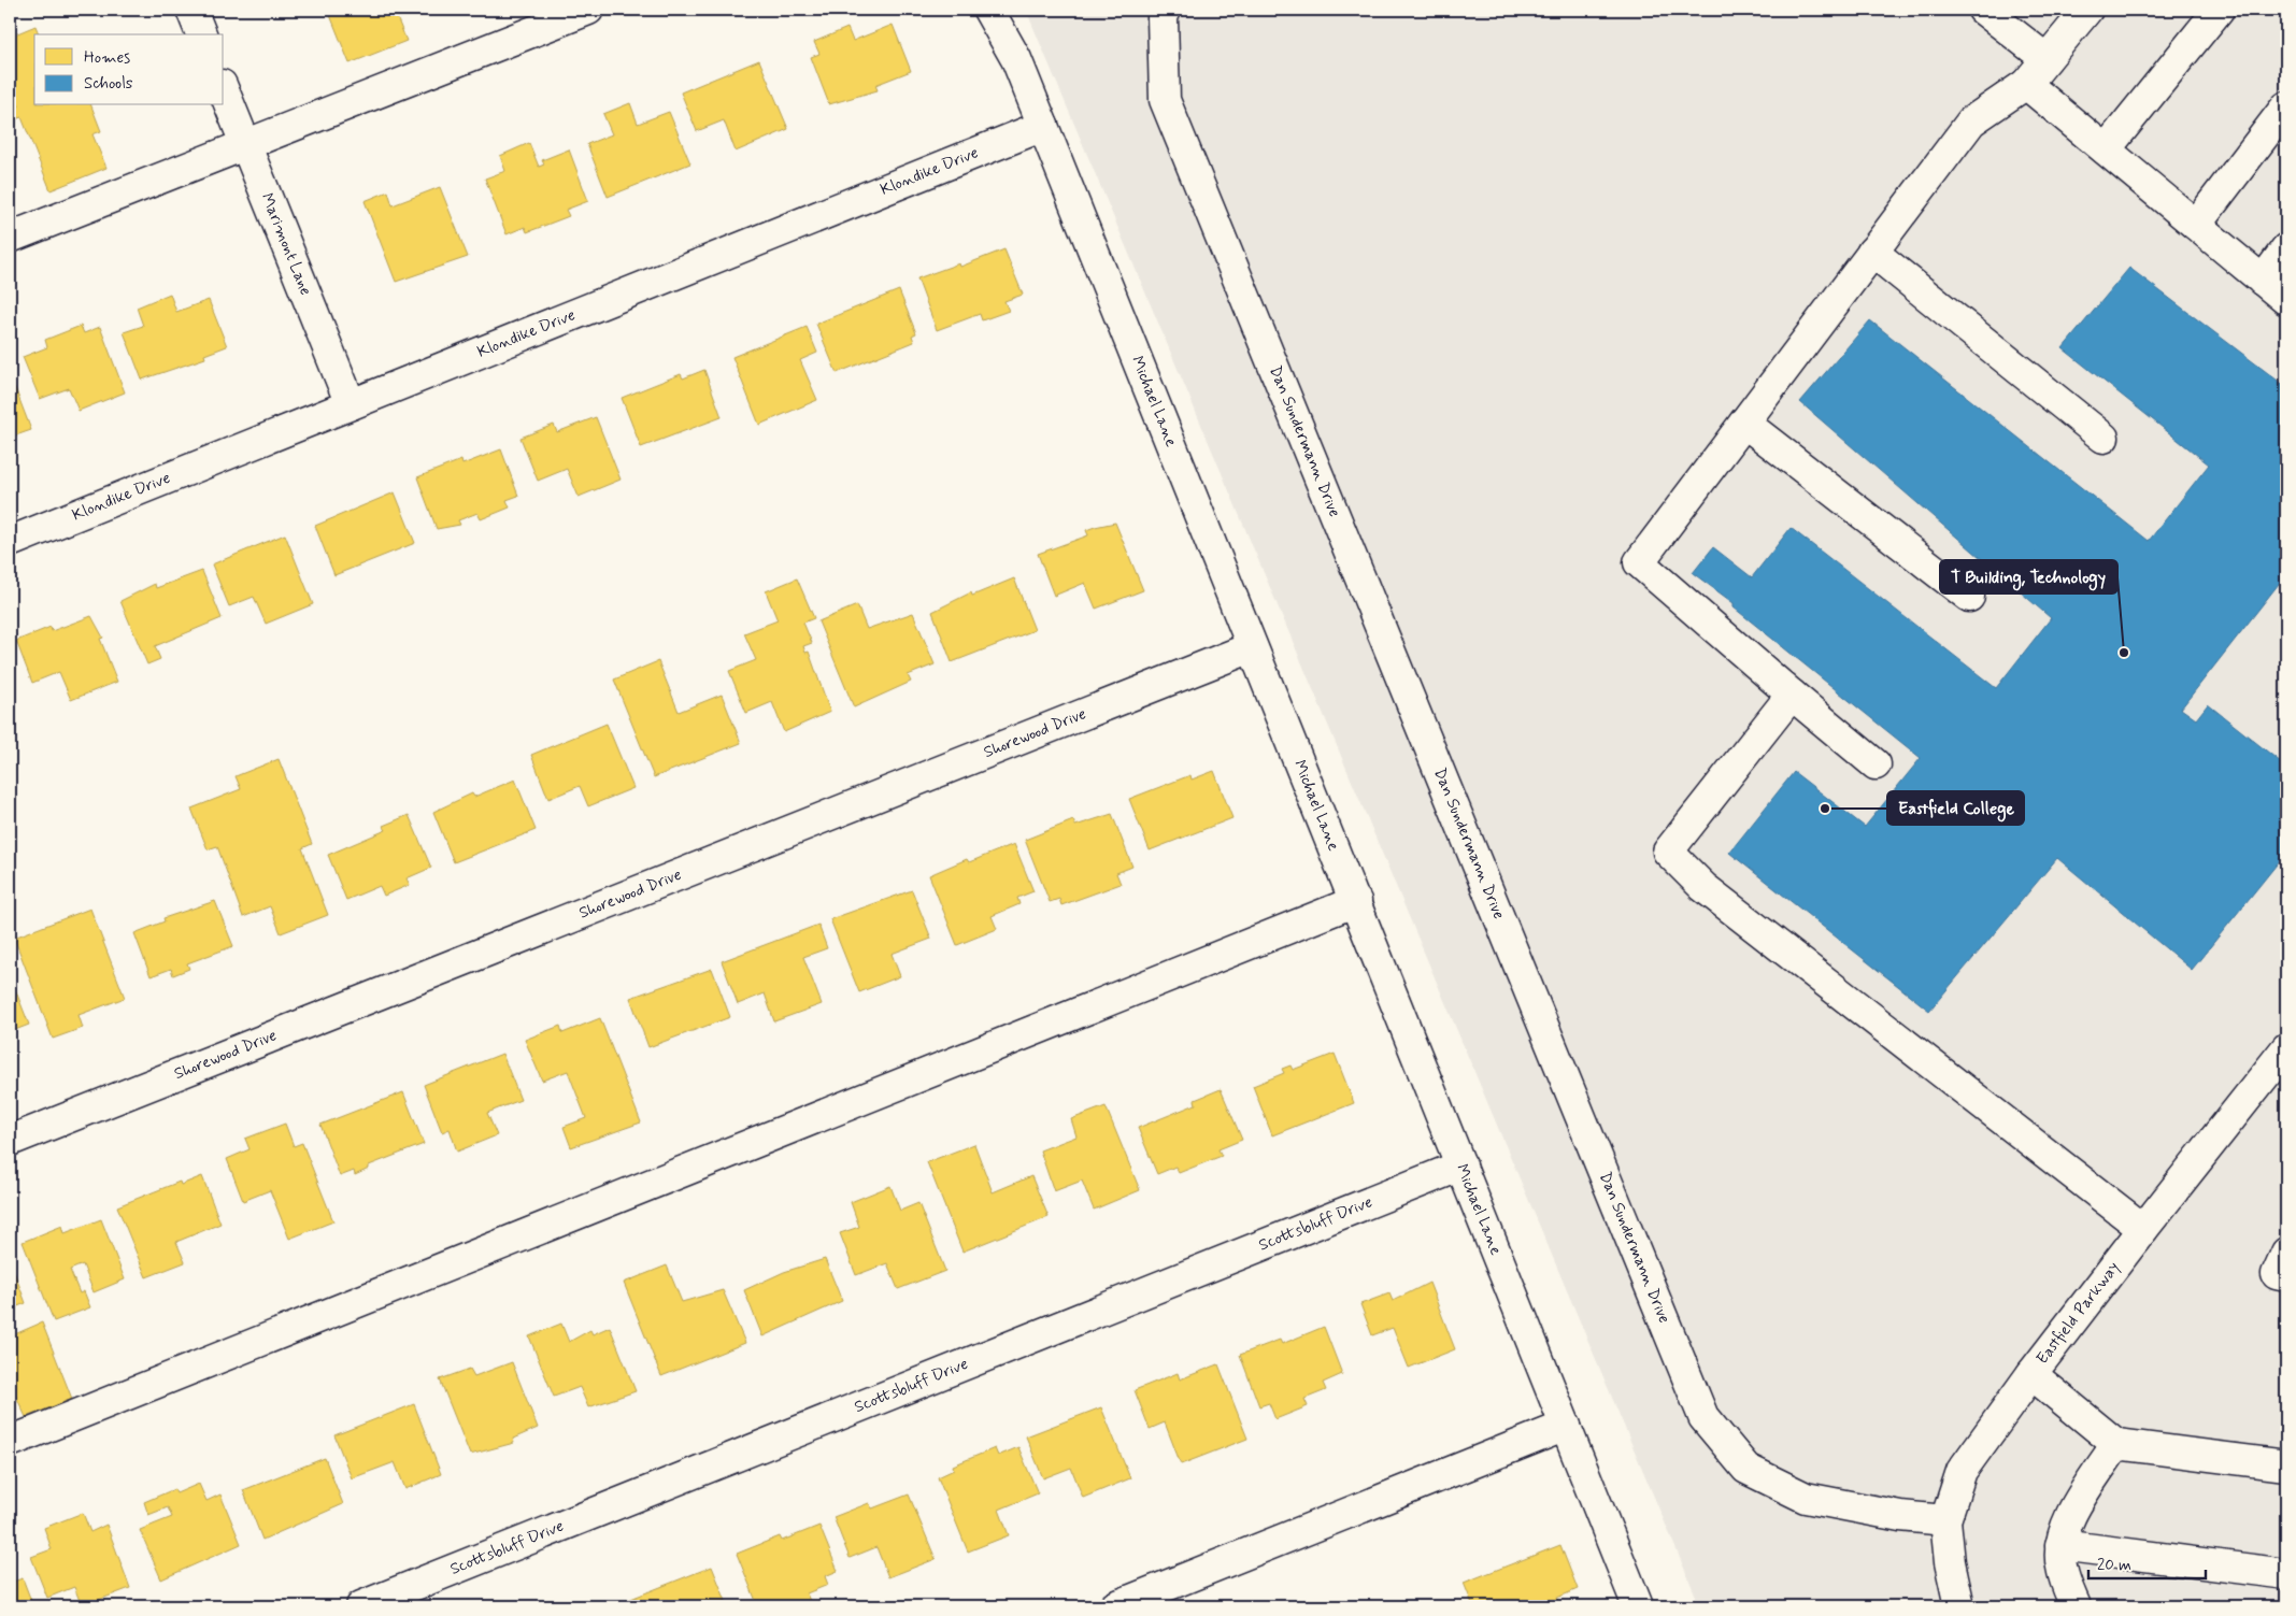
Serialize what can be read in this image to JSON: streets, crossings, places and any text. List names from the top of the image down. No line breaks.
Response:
{"streets":{"street":["Klondike Drive","Marimont Lane","Michael Lane","Dan Sundermann Drive","Shorewood Drive","Scottsbluff Drive","Eastfield Parkway"]},"crossings":[["Klondike Drive","Marimont Lane"],["Klondike Drive","Michael Lane"],["Michael Lane","Shorewood Drive"],["Michael Lane","Scottsbluff Drive"],["Dan Sundermann Drive","Eastfield Parkway"]],"places":["T Building, Technology","Eastfield College"],"legend":["Homes","Schools"],"scale_bar":"20 m"}
